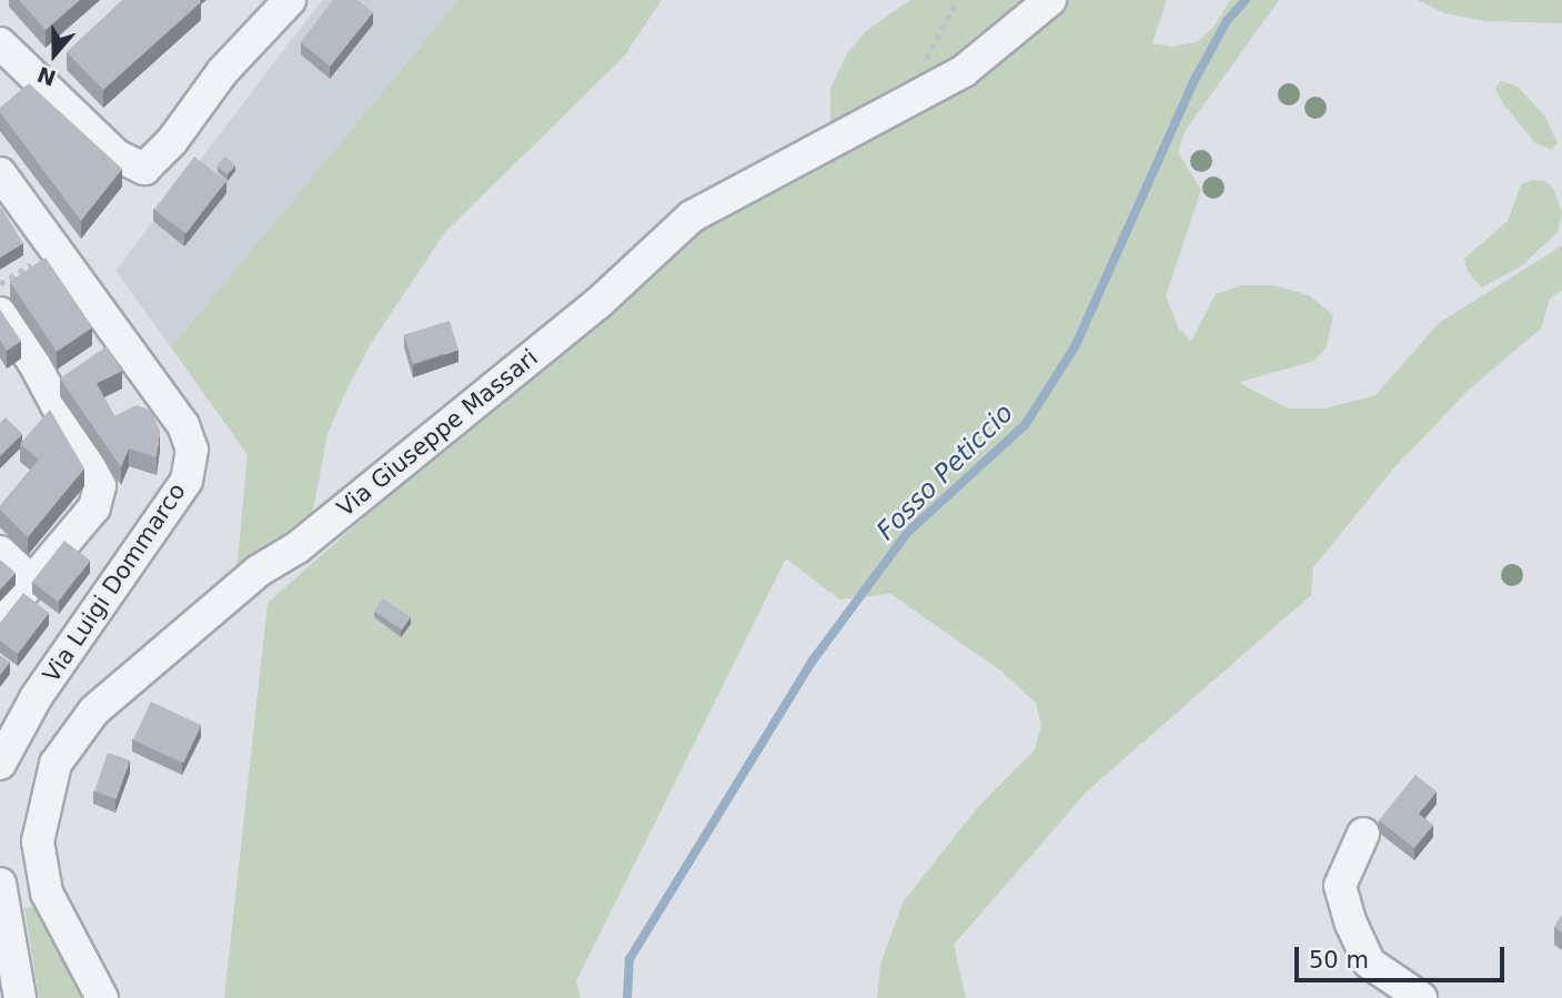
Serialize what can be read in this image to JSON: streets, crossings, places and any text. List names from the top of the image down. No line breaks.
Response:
{"streets":{"street":["Via Giuseppe Massari","Via Luigi Dommarco"]},"water":["Fosso Peticcio"],"scale_bar":"50 m","north":"bottom"}
